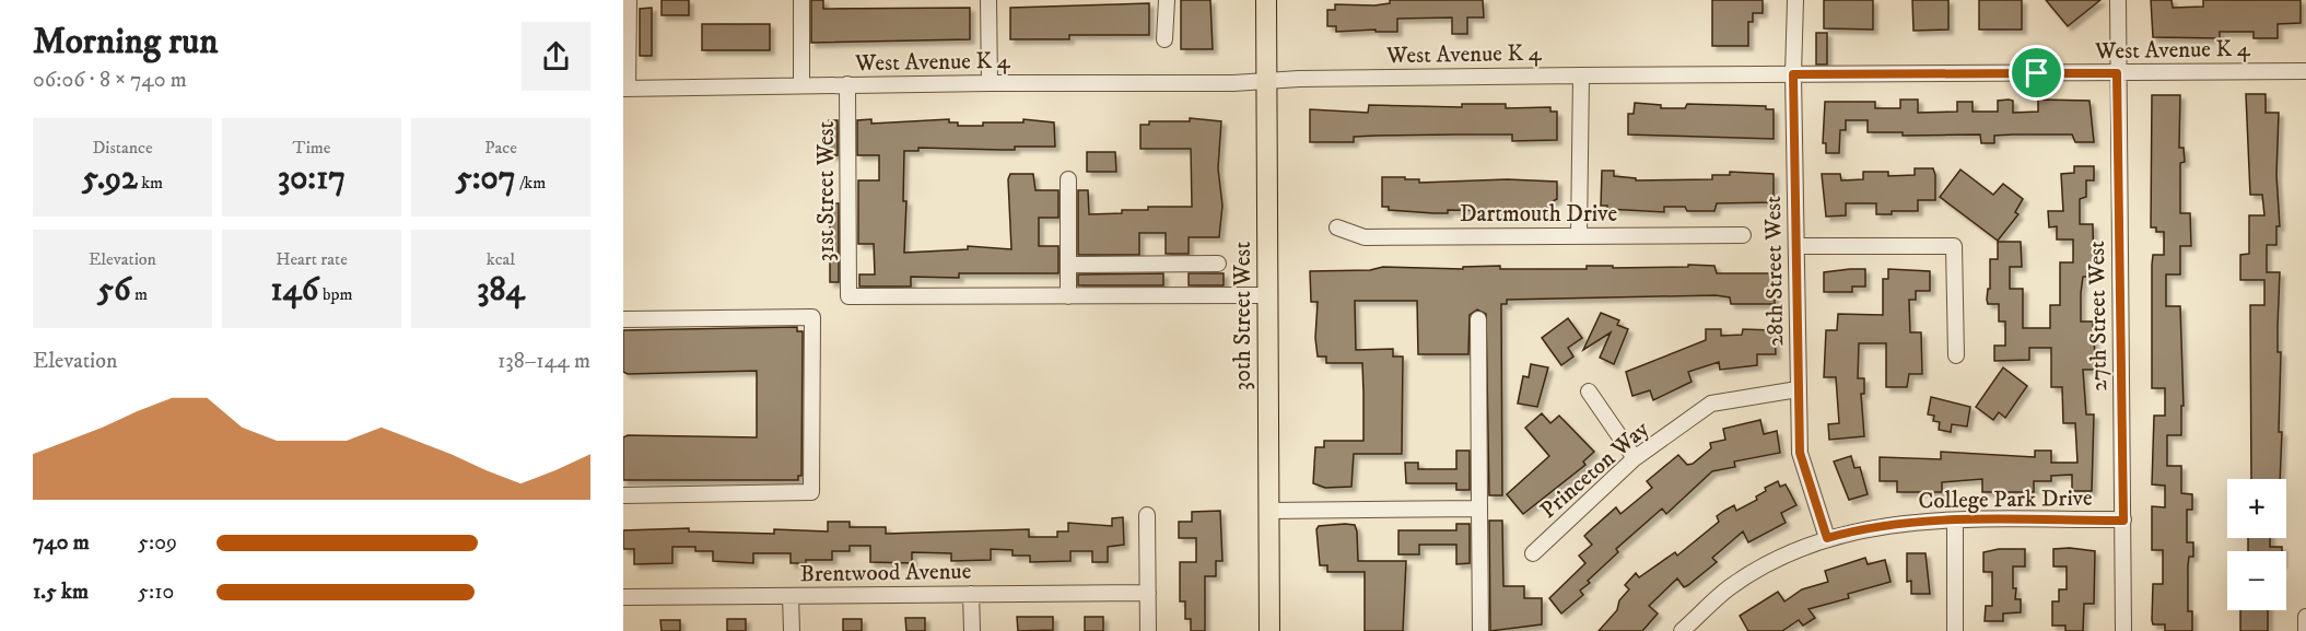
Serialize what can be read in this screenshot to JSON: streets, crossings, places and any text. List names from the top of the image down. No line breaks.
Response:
{"streets":{"main road":["30th Street West"],"street":["West Avenue K 4","31st Street West","Dartmouth Drive","28th Street West","27th Street West","Princeton Way","College Park Drive","Brentwood Avenue"]},"crossings":[["West Avenue K 4","31st Street West"],["West Avenue K 4","28th Street West"],["West Avenue K 4","30th Street West"],["West Avenue K 4","27th Street West"],["28th Street West","Princeton Way"],["28th Street West","College Park Drive"],["27th Street West","College Park Drive"]],"page":{"heading":["Morning run","06:06 · 8 × 740 m"],"stats":[["Distance","5.92 km"],["Time","30:17"],["Pace","5:07 /km"],["Elevation","56 m"],["Heart rate","146 bpm"],["kcal","384"]],"chart":["Elevation","138–144 m"],"map_buttons":["+","−"],"list":[{"name":"740 m","note":"5:09"},{"name":"1.5 km","note":"5:10"}]}}
